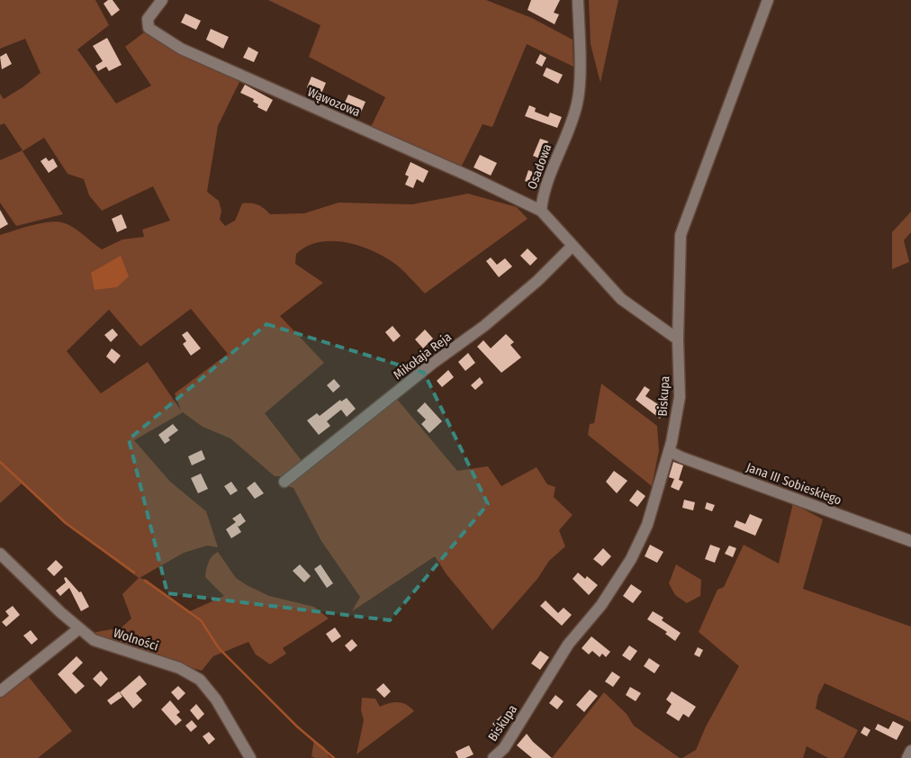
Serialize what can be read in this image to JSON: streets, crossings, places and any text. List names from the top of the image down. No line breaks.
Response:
{"streets":{"street":["Wąwozowa","Osadowa","Mikołaja Reja","Biskupa","Jana III Sobieskiego","Wolności"]},"crossings":[["Wąwozowa","Osadowa"],["Biskupa","Jana III Sobieskiego"]]}
